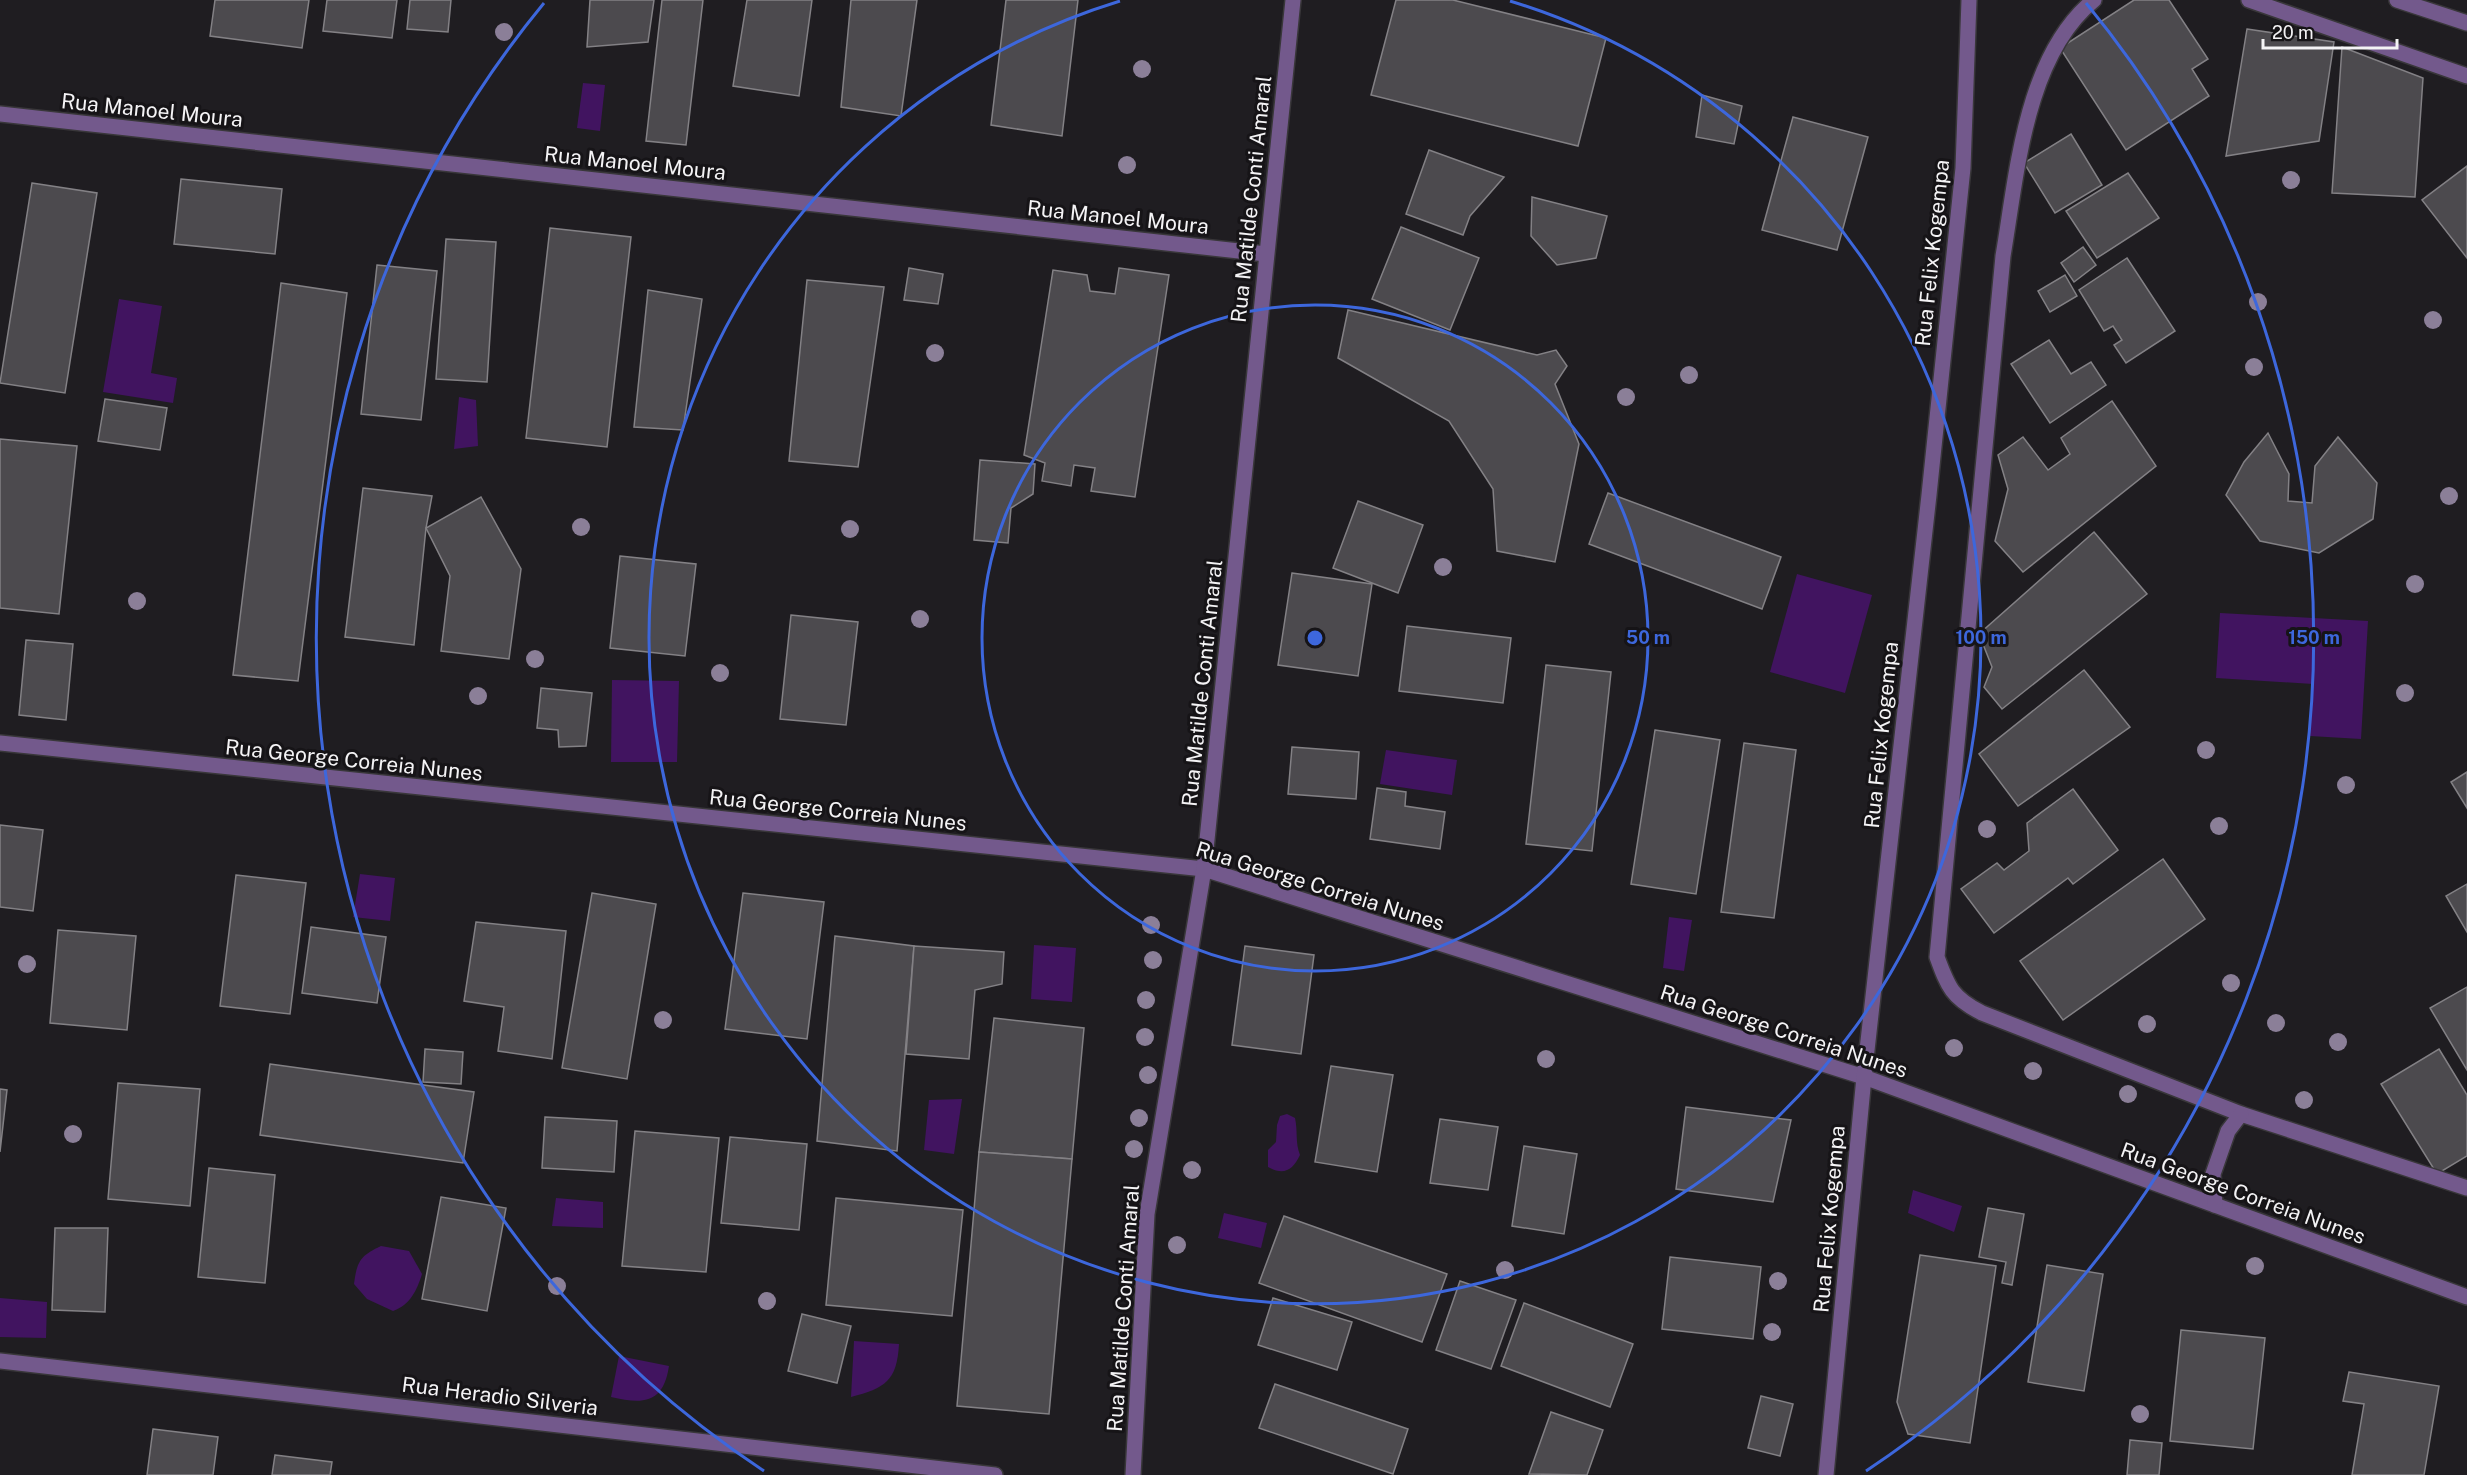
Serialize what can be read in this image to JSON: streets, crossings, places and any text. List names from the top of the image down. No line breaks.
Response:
{"streets":{"street":["Rua Manoel Moura","Rua Matilde Conti Amaral","Rua Felix Kogempa","Rua George Correia Nunes","Rua Heradio Silveria"]},"crossings":[["Rua Manoel Moura","Rua Matilde Conti Amaral"],["Rua Matilde Conti Amaral","Rua George Correia Nunes"],["Rua Felix Kogempa","Rua George Correia Nunes"]],"scale_bar":"20 m","rings":["50 m","100 m","150 m"]}
